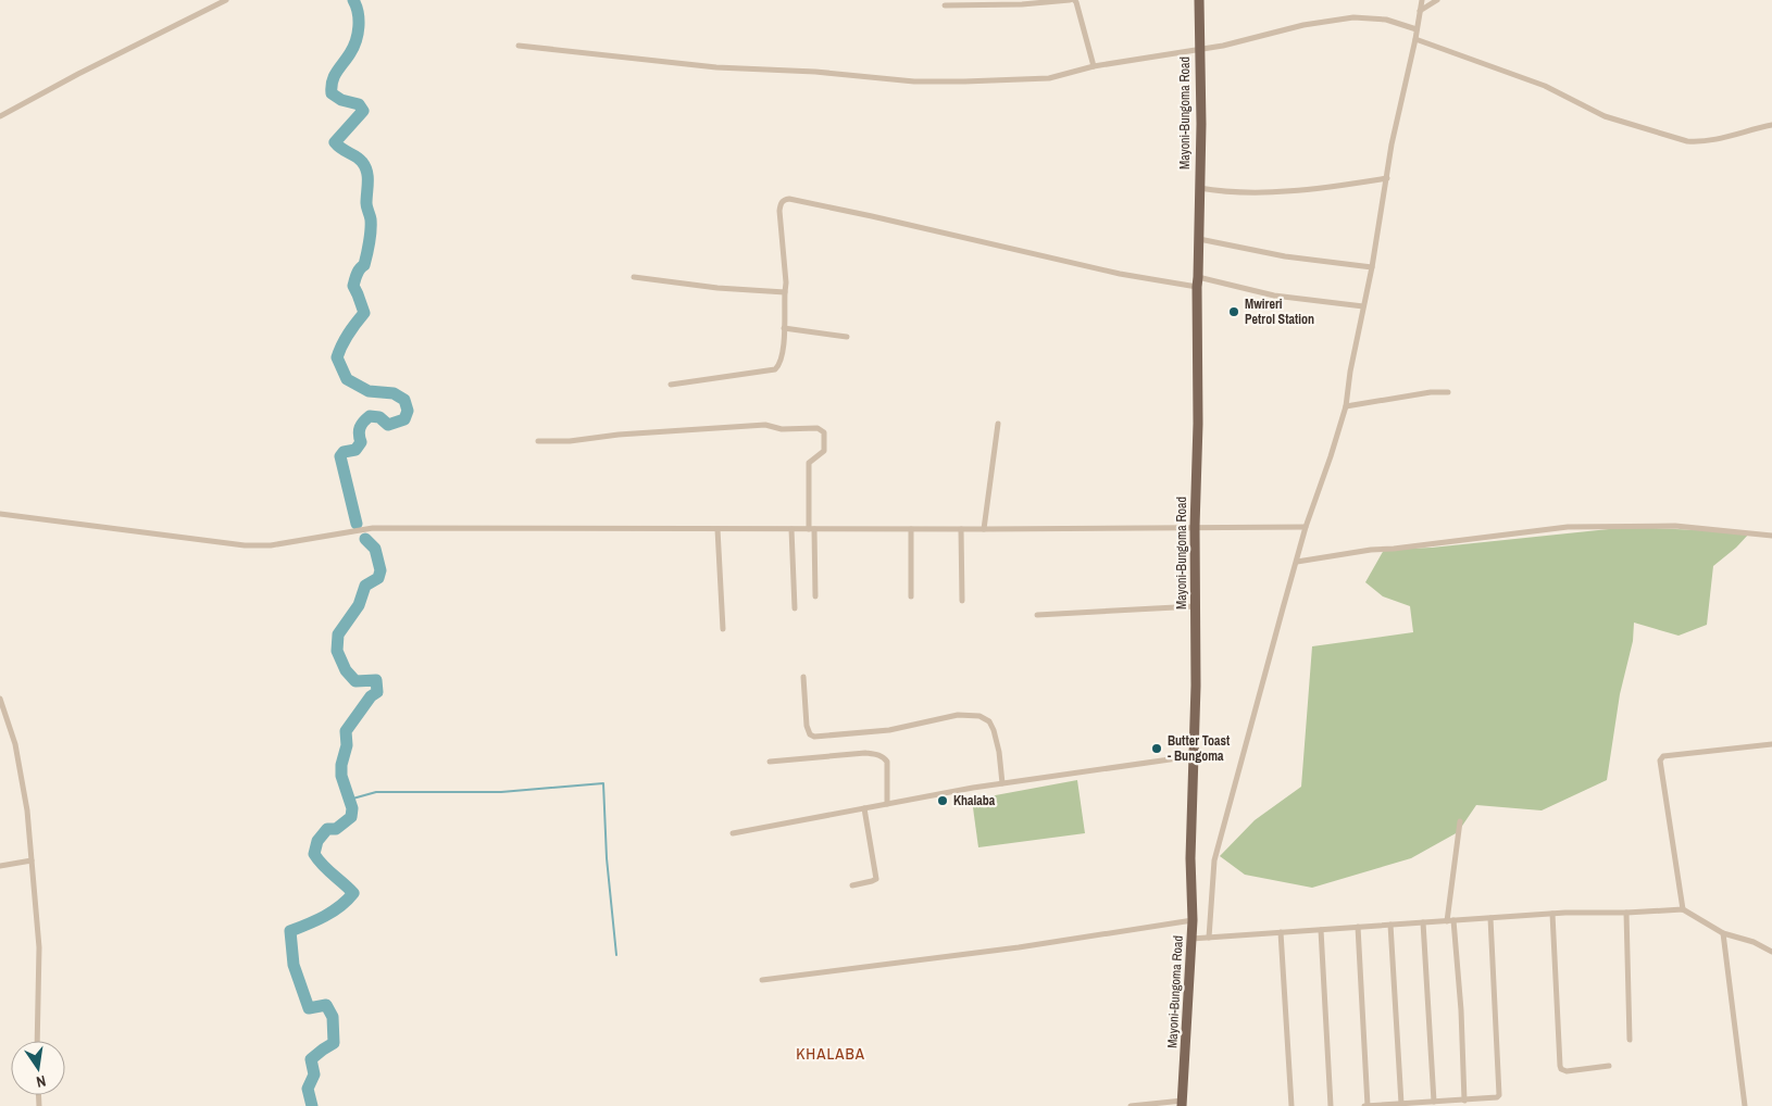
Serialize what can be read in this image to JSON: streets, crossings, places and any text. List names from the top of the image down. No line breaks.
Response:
{"streets":{"main road":["Mayoni-Bungoma Road"]},"districts":["KHALABA"],"places":["Mwireri Petrol Station","Butter Toast - Bungoma","Khalaba"],"north":"bottom"}
